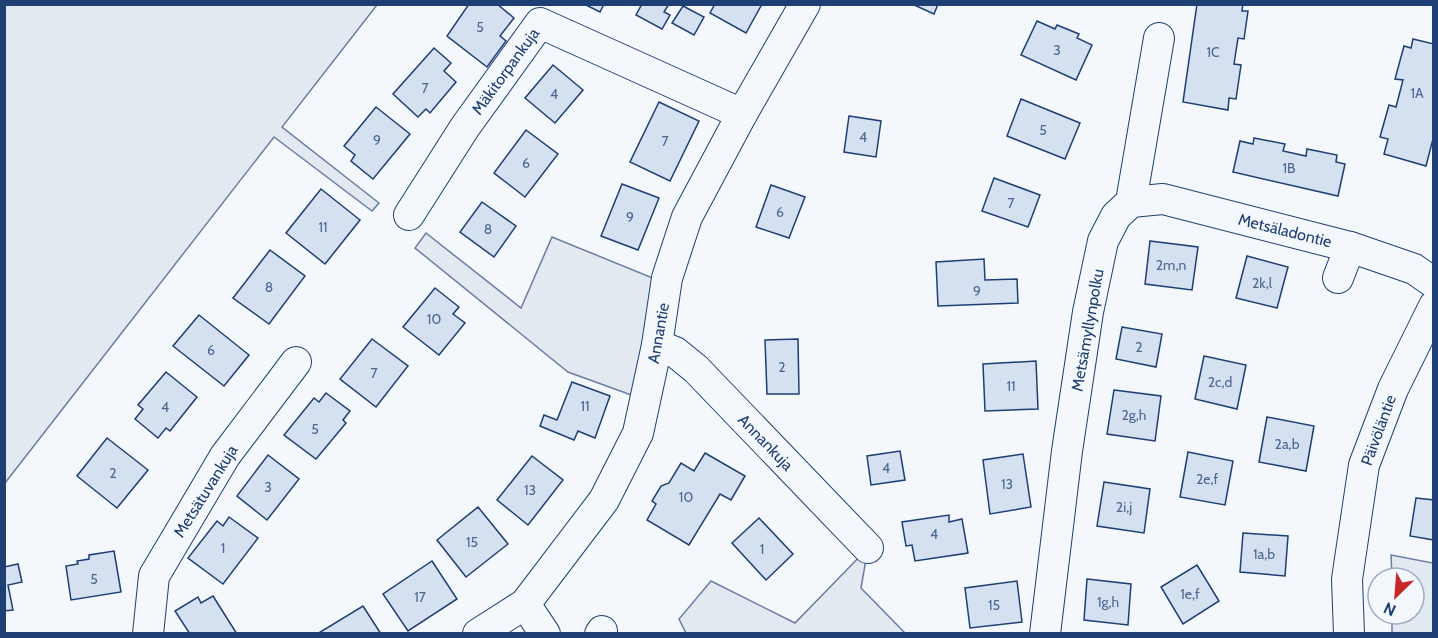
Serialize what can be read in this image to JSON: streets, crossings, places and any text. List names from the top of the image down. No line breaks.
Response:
{"streets":{"street":["Mäkitorpankuja","Metsäladontie","Metsämyllynpolku","Annantie","Päivöläntie","Annankuja","Metsätuvankuja"]},"crossings":[["Mäkitorpankuja","Annantie"],["Metsäladontie","Metsämyllynpolku"],["Annantie","Annankuja"]],"house_numbers":["5","3","1C","7","1A","4","5","4","9","7","6","1B","7","6","9","11","8","2m,n","2k,l","8","9","10","2","6","2","7","2c,d","11","11","4","2g,h","5","2a,b","4","2","2e,f","13","3","13","10","2i,j","4","15","1","1","1a,b","5","1e,f","17","1g,h","15"],"north":"bottom left"}
